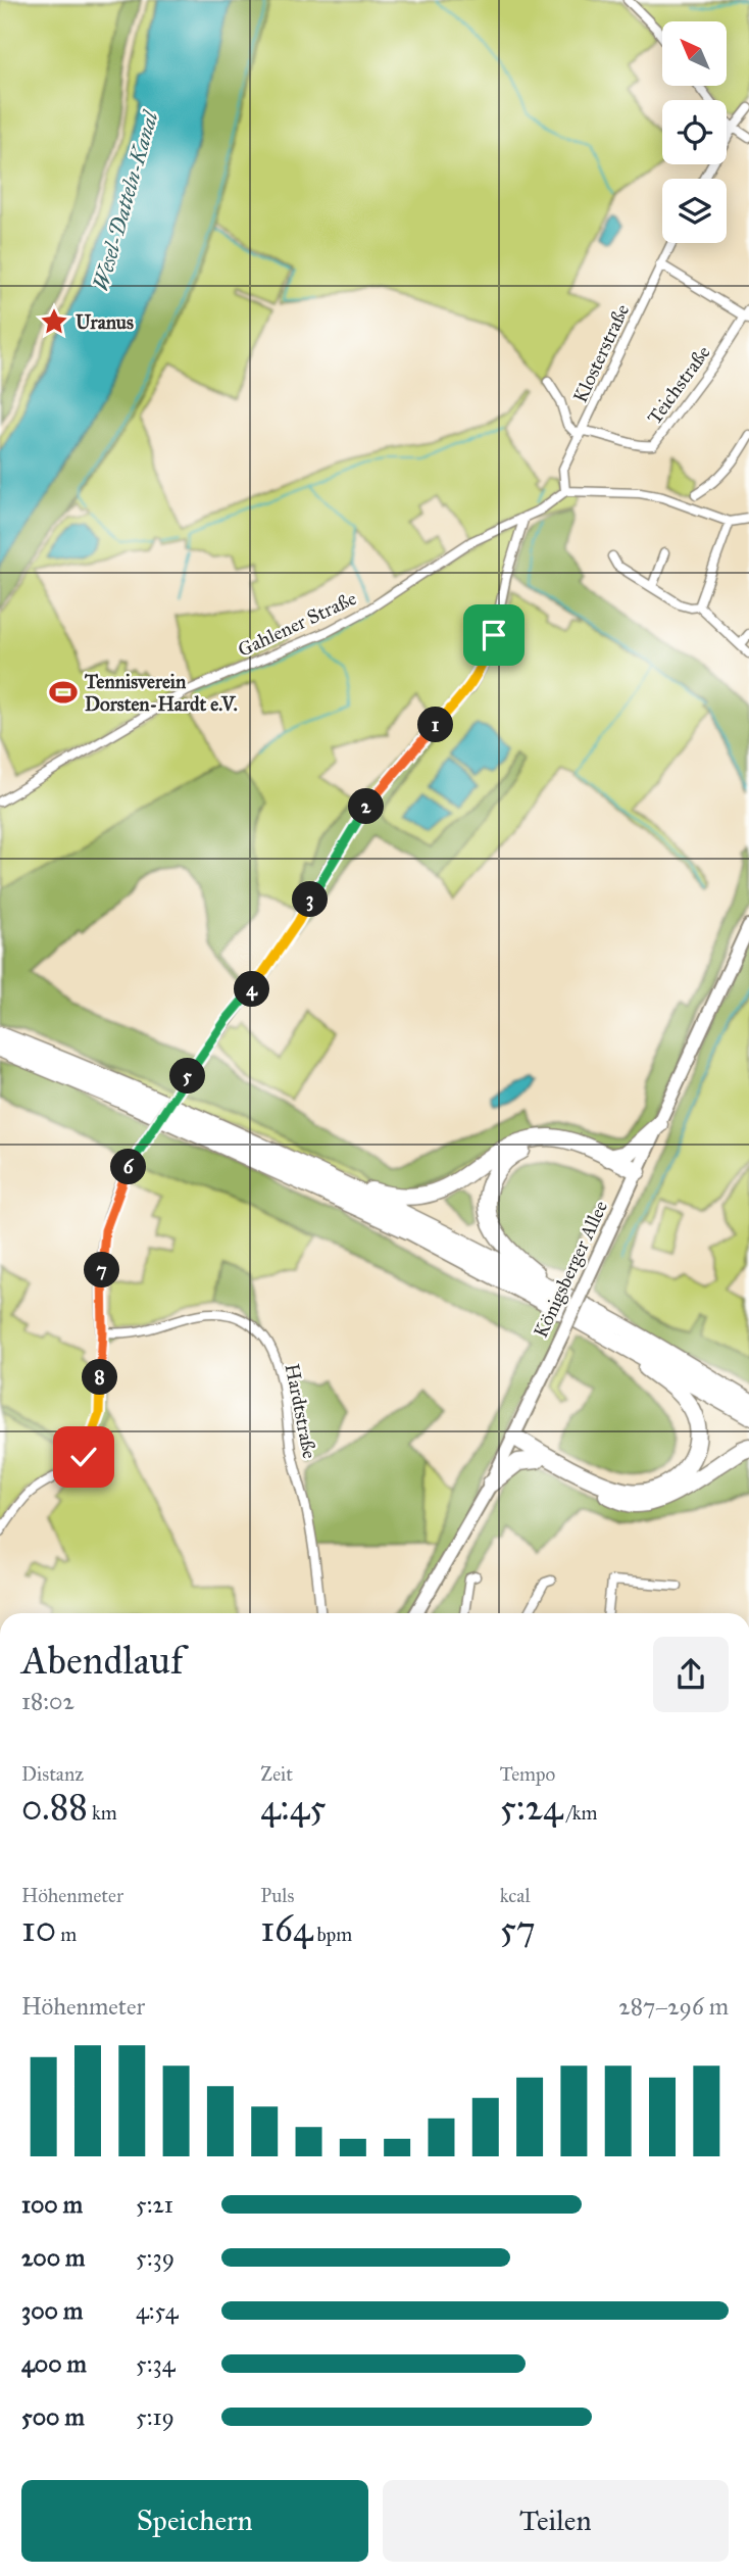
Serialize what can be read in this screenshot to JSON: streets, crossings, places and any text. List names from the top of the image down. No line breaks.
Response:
{"streets":{"main road":["Königsberger Allee"],"street":["Klosterstraße","Teichstraße","Gahlener Straße","Hardtstraße"]},"crossings":[["Klosterstraße","Teichstraße"],["Klosterstraße","Gahlener Straße"]],"water":["Wesel-Datteln-Kanal"],"places":{"place":["Uranus"],"sports":["Tennisverein Dorsten-Hardt e.V."]},"north":"top left","page":{"pins":["1","2","3","4","5","6","7","8"],"heading":["Abendlauf","18:02"],"stats":[["Distanz","0.88 km"],["Zeit","4:45"],["Tempo","5:24 /km"],["Höhenmeter","10 m"],["Puls","164 bpm"],["kcal","57"]],"chart":["Höhenmeter","287–296 m"],"list":[{"name":"100 m","note":"5:21"},{"name":"200 m","note":"5:39"},{"name":"300 m","note":"4:54"},{"name":"400 m","note":"5:34"},{"name":"500 m","note":"5:19"}],"buttons":["Speichern","Teilen"]}}
